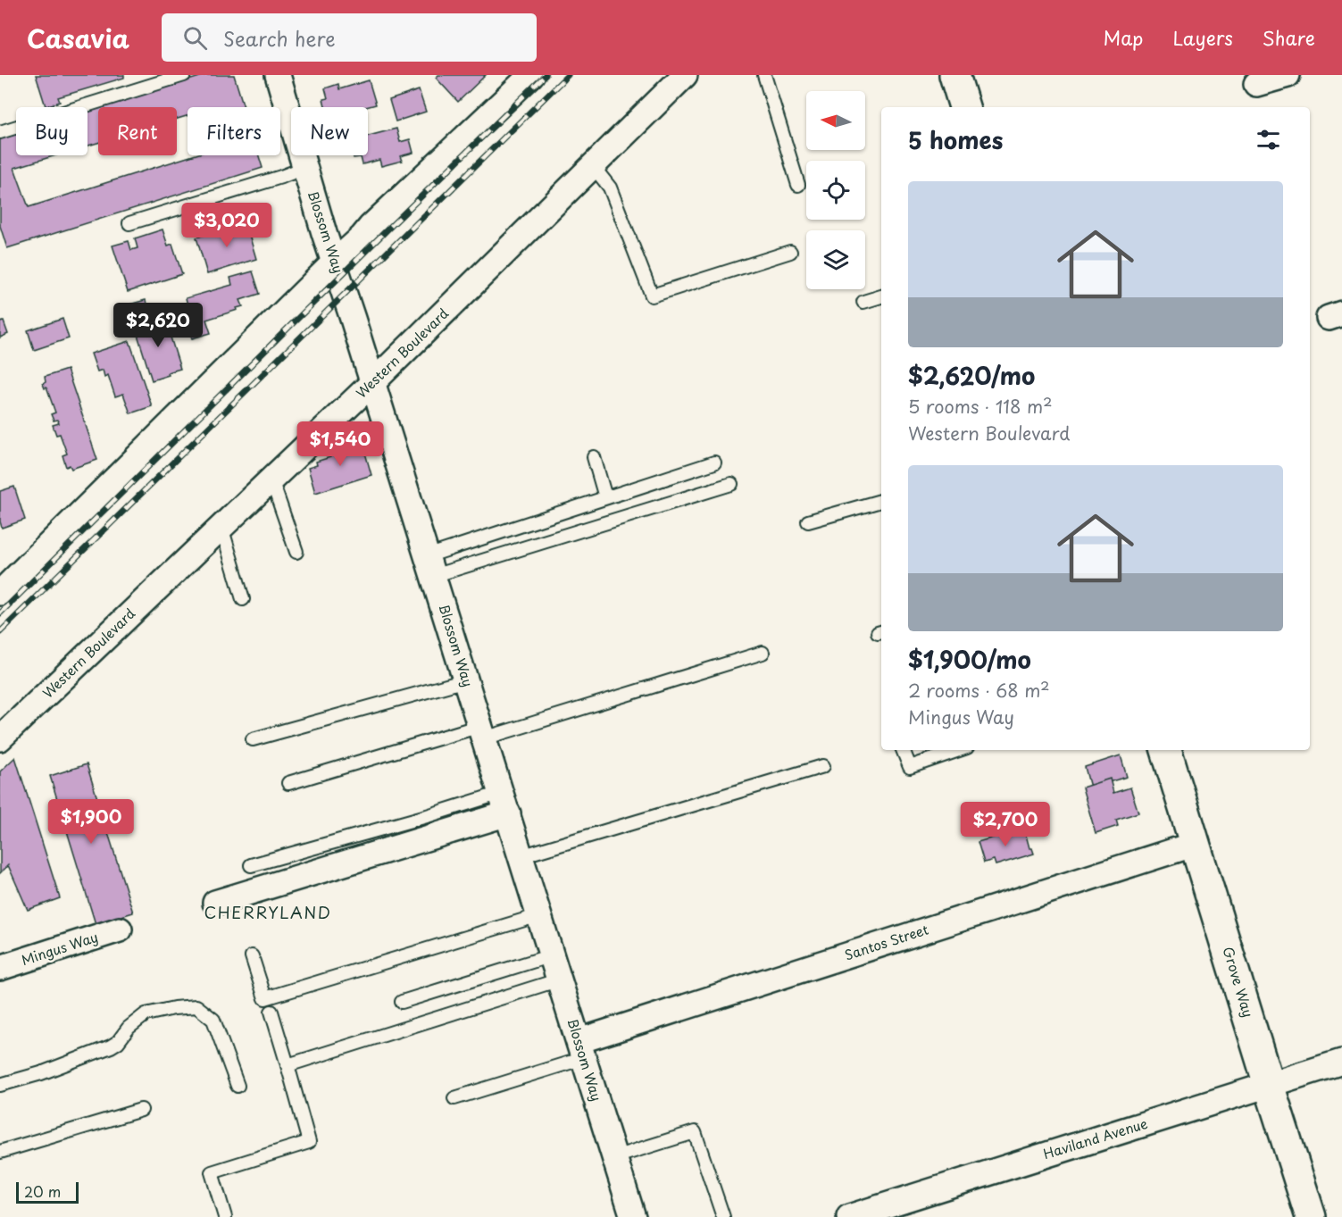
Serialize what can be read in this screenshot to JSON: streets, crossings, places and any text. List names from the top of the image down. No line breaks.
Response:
{"streets":{"street":["Blossom Way","Western Boulevard","Santos Street","Mingus Way","Grove Way","Haviland Avenue"]},"crossings":[["Blossom Way","Western Boulevard"],["Blossom Way","Santos Street"],["Santos Street","Grove Way"],["Grove Way","Haviland Avenue"]],"districts":["CHERRYLAND"],"scale_bar":"20 m","north":"left","page":{"header":"Casavia","search":"Search here","nav":["Map","Layers","Share"],"chip":["Buy","Rent","Filters","New"],"heading":"5 homes","list":[{"name":"$2,620/mo","note":"5 rooms · 118 m² · Western Boulevard"},{"name":"$1,900/mo","note":"2 rooms · 68 m² · Mingus Way"}],"price":["$3,020","$2,620","$1,540","$1,900","$2,700"],"scale":"20 m"}}
